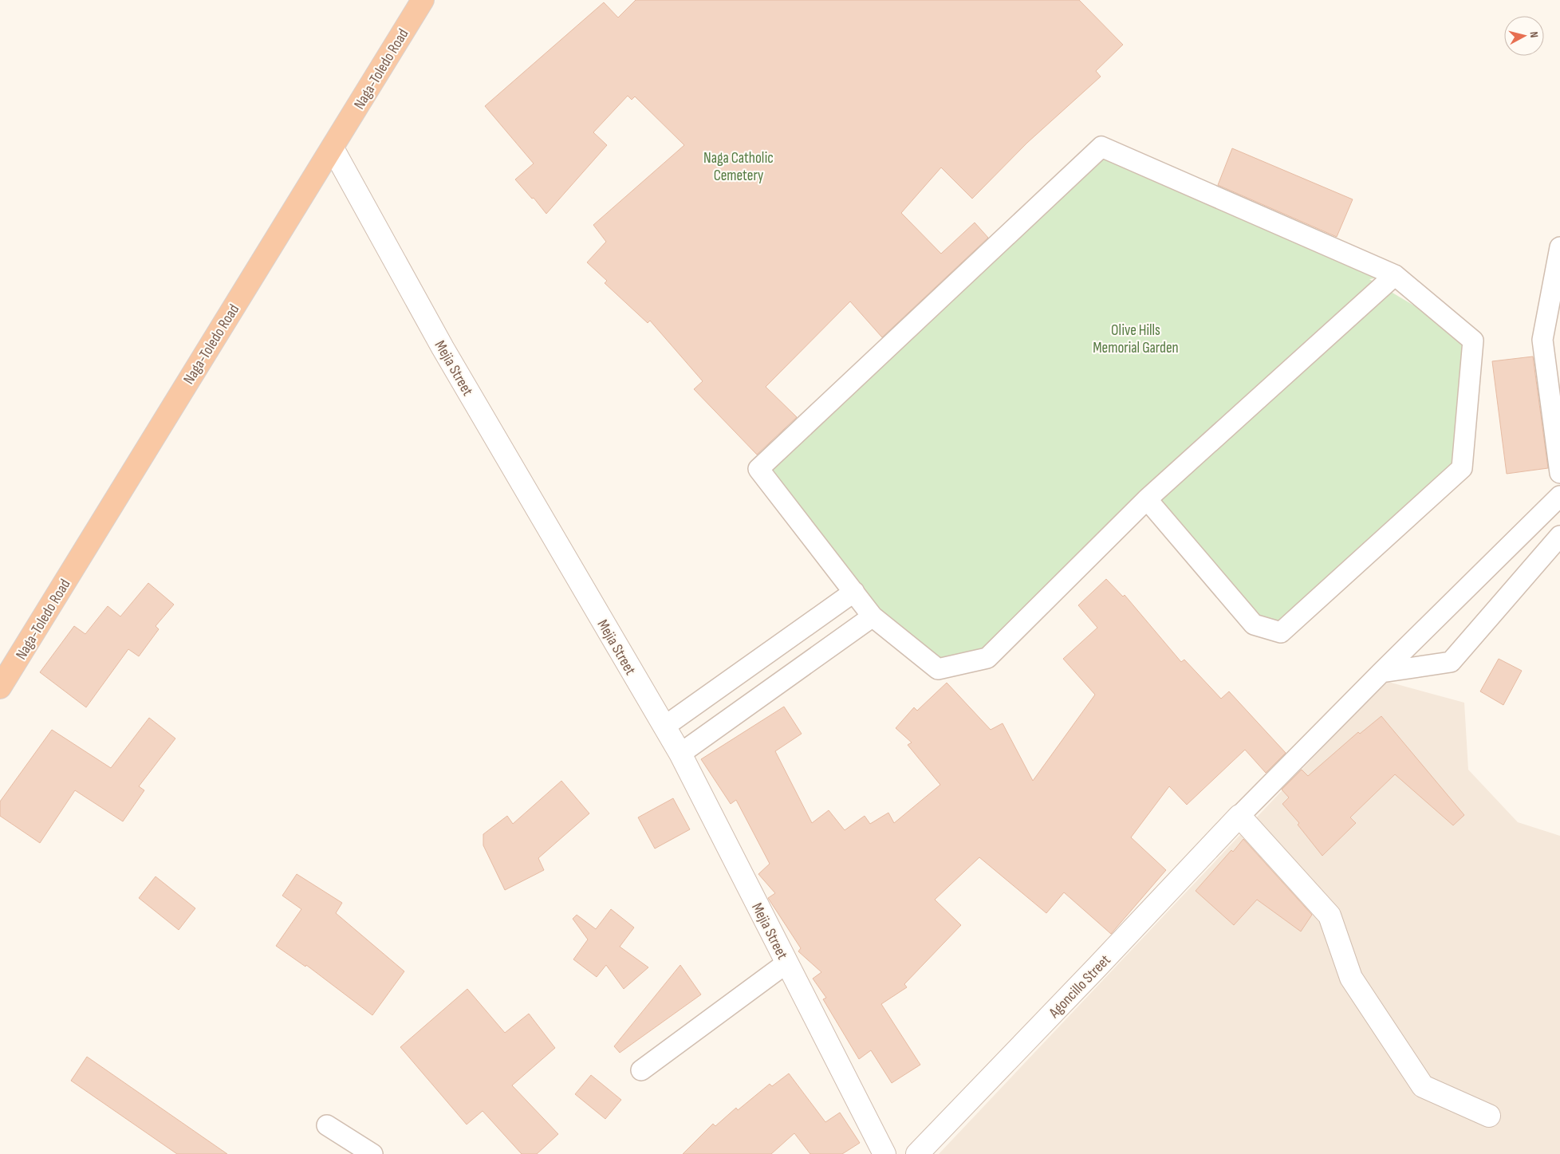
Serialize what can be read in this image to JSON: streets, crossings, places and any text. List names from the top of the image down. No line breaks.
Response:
{"streets":{"highway":["Naga-Toledo Road"],"street":["Mejia Street","Agoncillo Street"]},"crossings":[["Naga-Toledo Road","Mejia Street"]],"parks":["Naga Catholic Cemetery","Olive Hills Memorial Garden"],"north":"right"}
